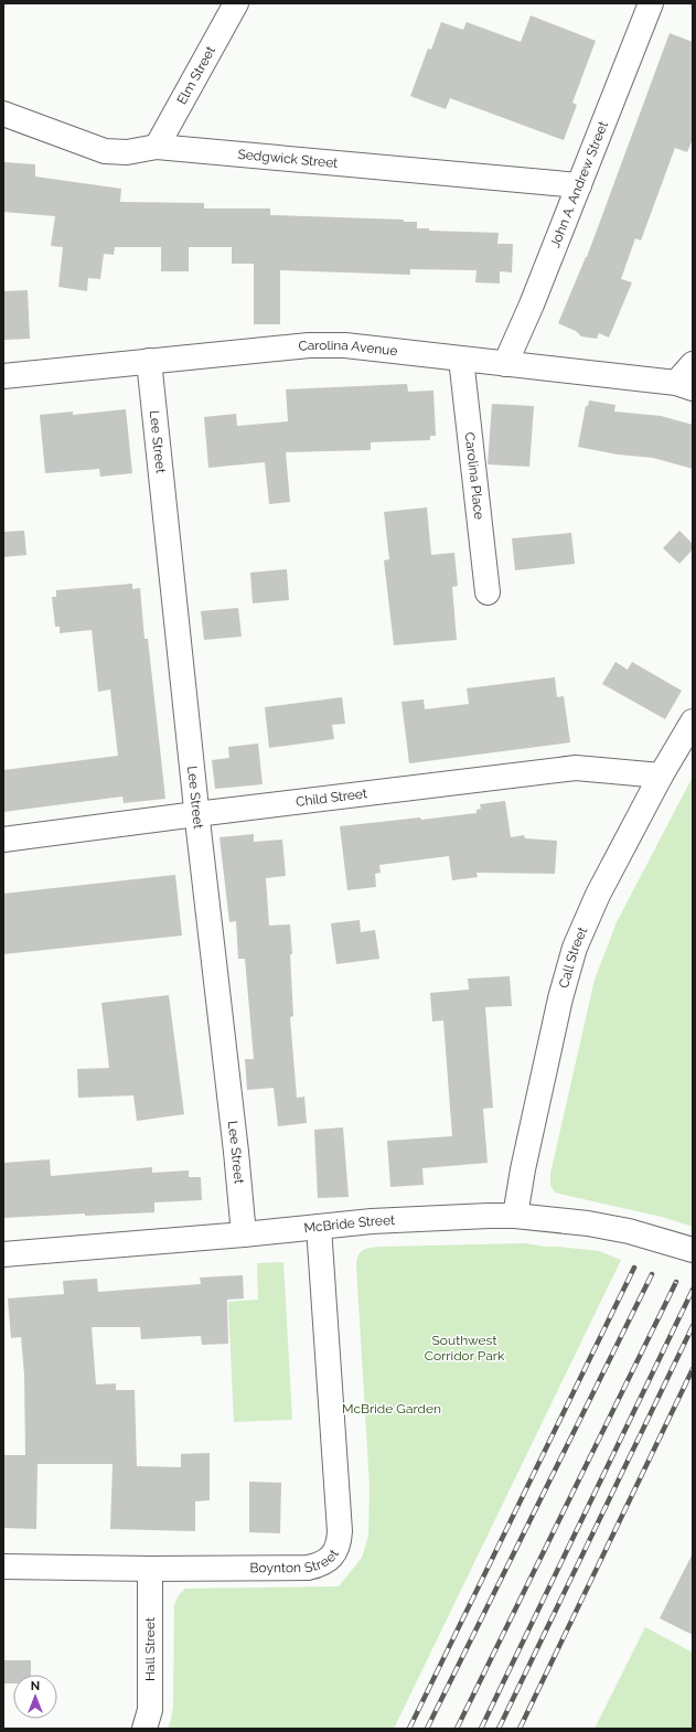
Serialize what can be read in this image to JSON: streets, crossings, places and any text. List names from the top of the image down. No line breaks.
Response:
{"streets":{"street":["Elm Street","Sedgwick Street","John A. Andrew Street","Carolina Avenue","Lee Street","Carolina Place","Child Street","Call Street","McBride Street","Boynton Street","Hall Street"]},"crossings":[["Elm Street","Sedgwick Street"],["Sedgwick Street","John A. Andrew Street"],["John A. Andrew Street","Carolina Avenue"],["Carolina Avenue","Lee Street"],["Carolina Avenue","Carolina Place"],["Lee Street","Child Street"],["Lee Street","McBride Street"],["Child Street","Call Street"],["Call Street","McBride Street"],["McBride Street","Boynton Street"],["Boynton Street","Hall Street"]],"parks":["Southwest Corridor Park","McBride Garden"],"north":"top"}
